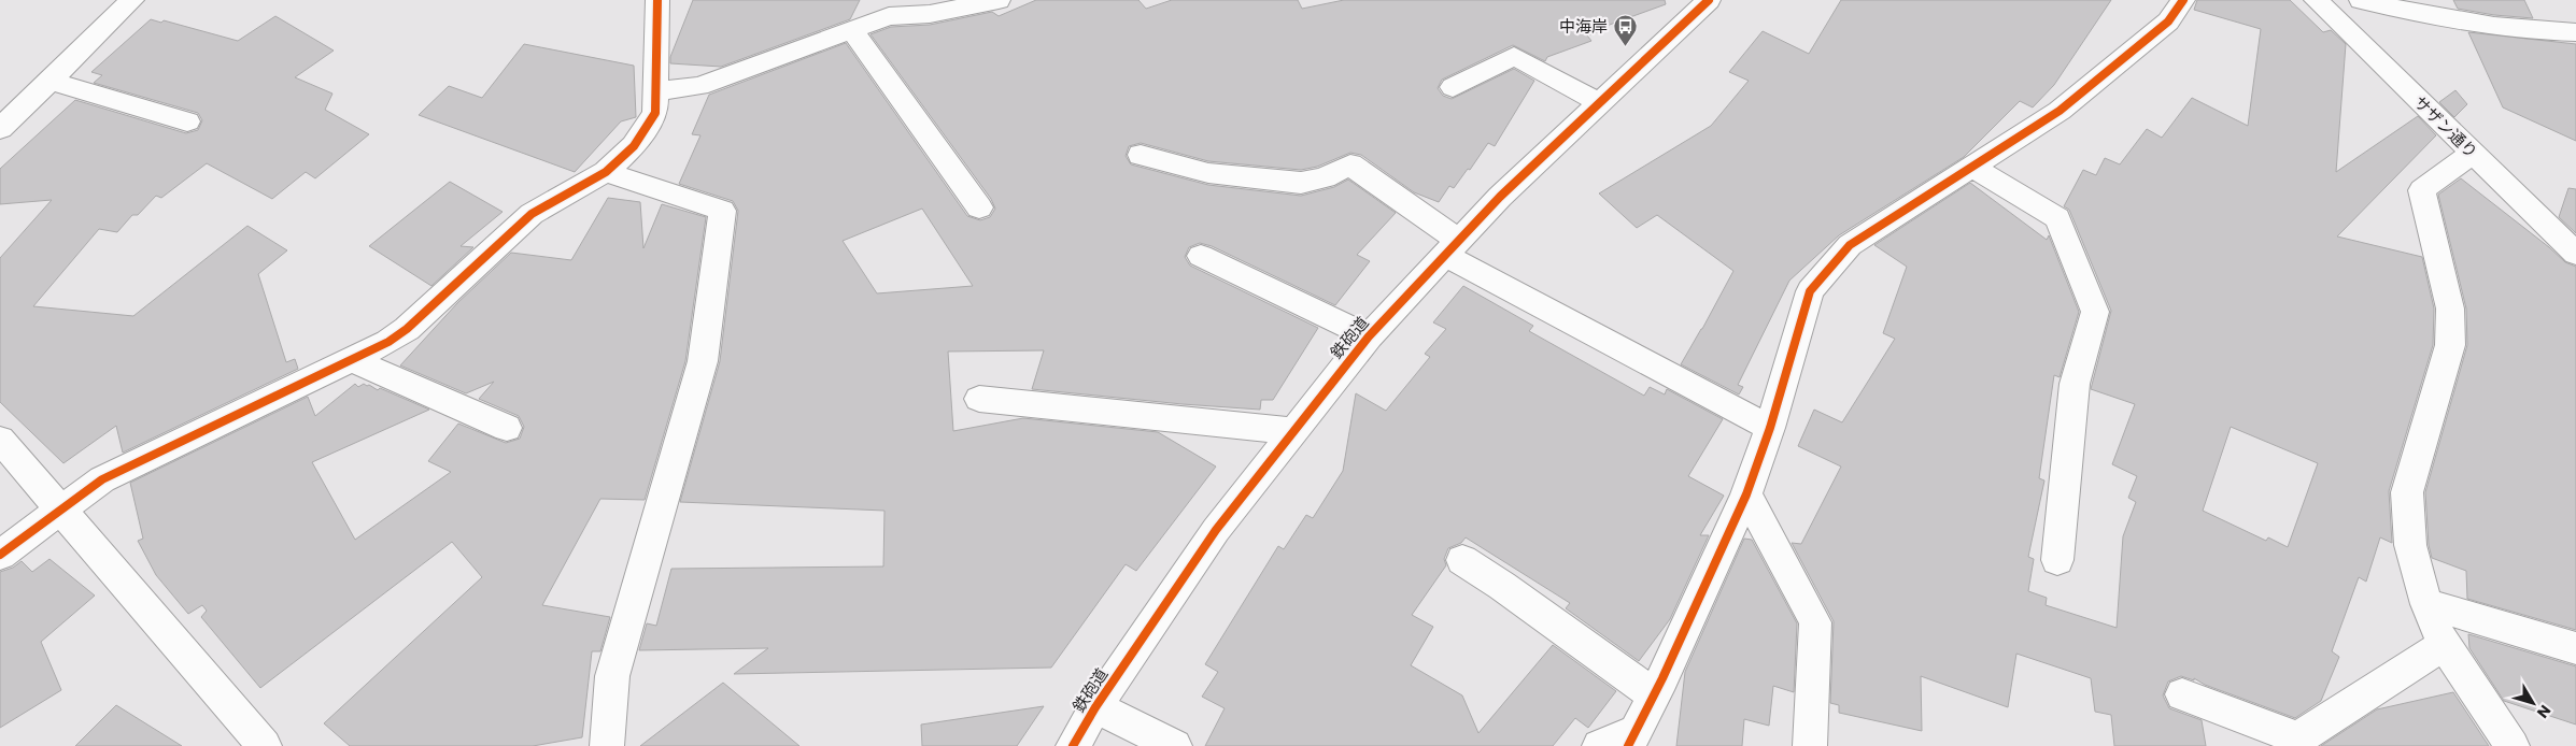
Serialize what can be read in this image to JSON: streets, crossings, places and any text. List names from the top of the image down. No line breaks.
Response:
{"streets":{"street":["サザン通り","鉄砲道"]},"places":{"bus stop":["中海岸"]},"north":"bottom right"}
